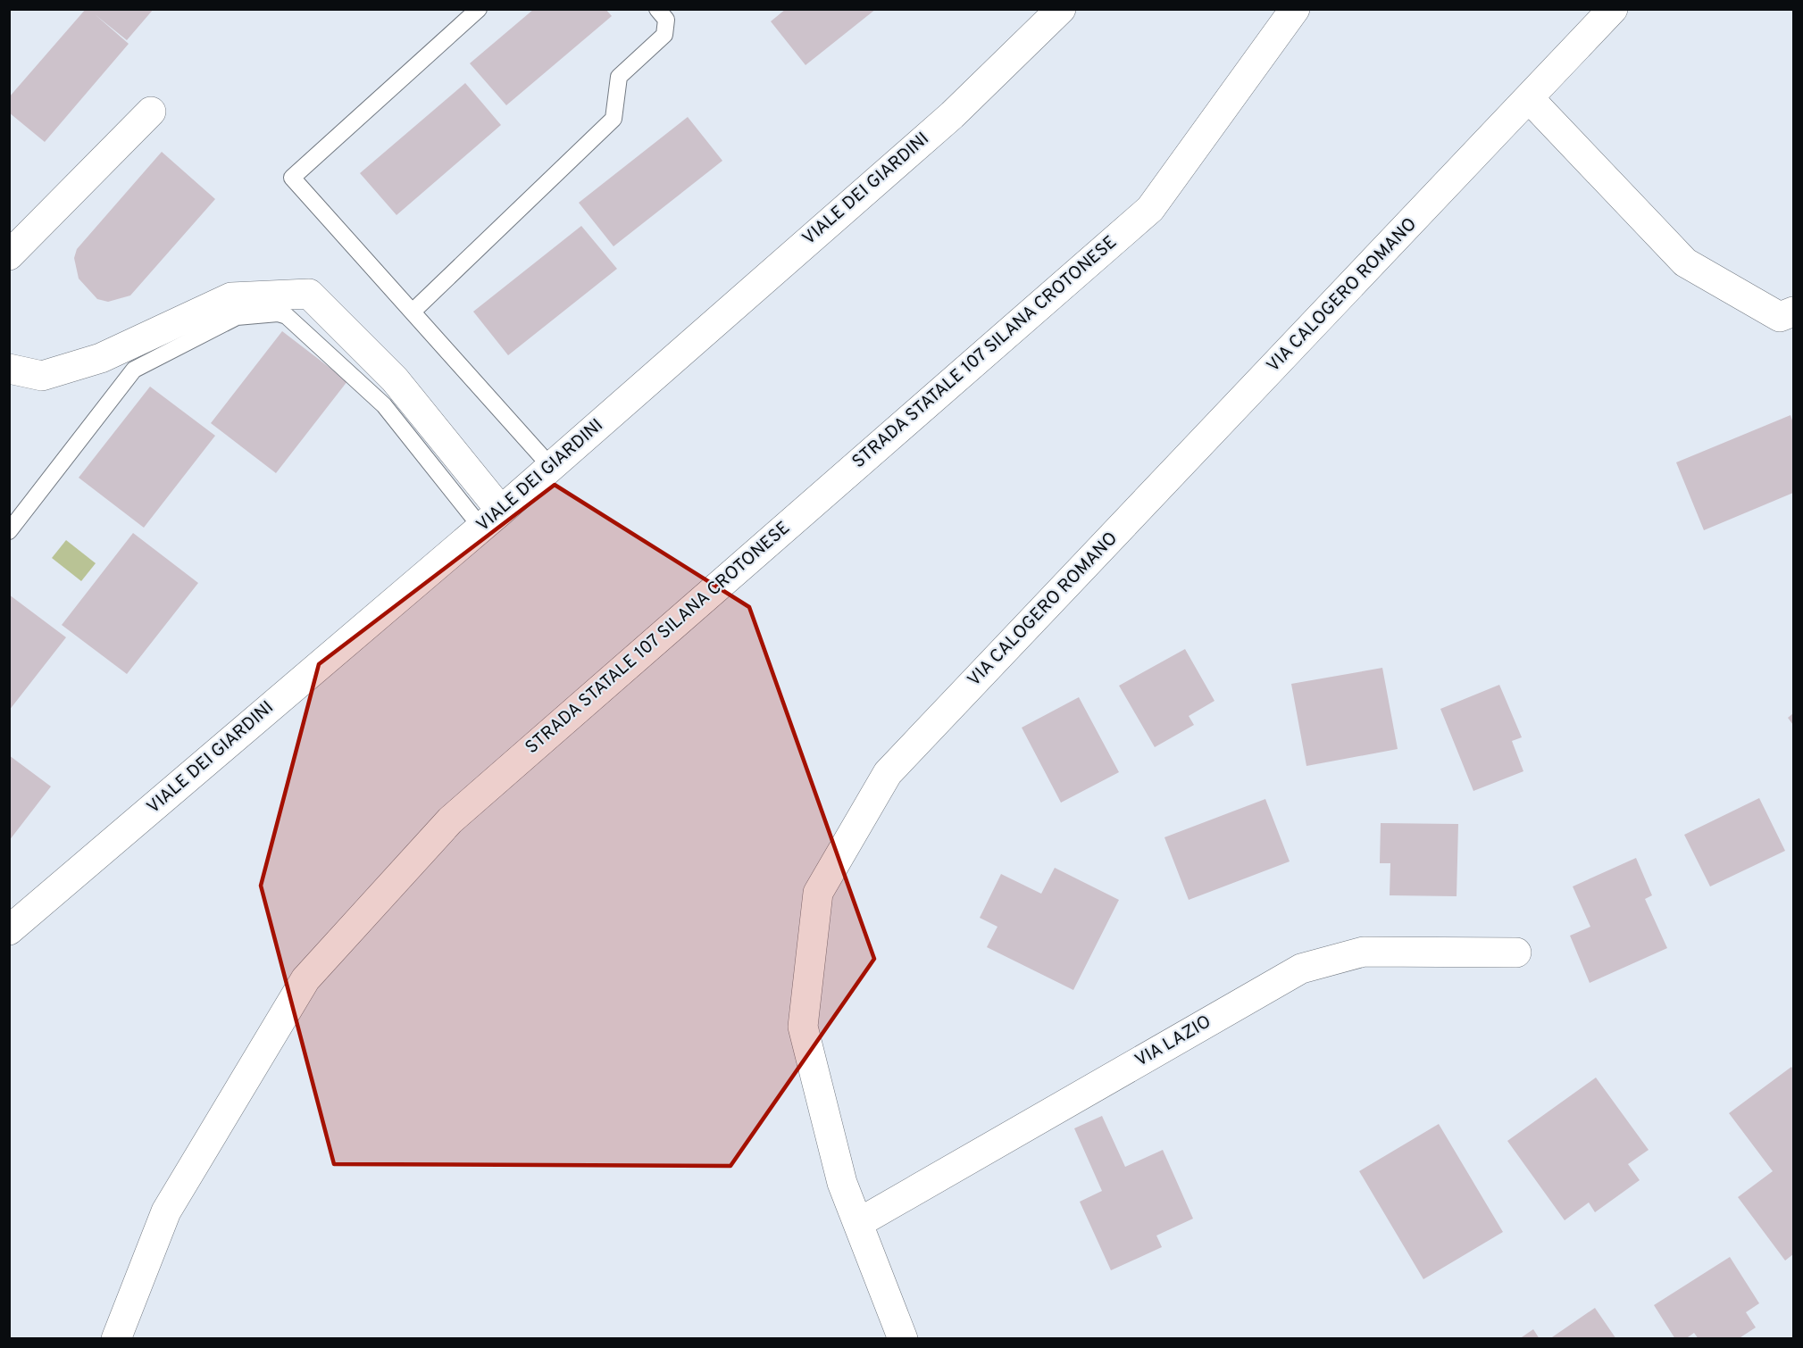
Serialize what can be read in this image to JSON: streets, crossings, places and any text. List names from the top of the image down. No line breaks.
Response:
{"streets":{"main road":["VIALE DEI GIARDINI","VIA CALOGERO ROMANO","STRADA STATALE 107 SILANA CROTONESE","VIA LAZIO"]},"crossings":[["VIA CALOGERO ROMANO","VIA LAZIO"]]}
